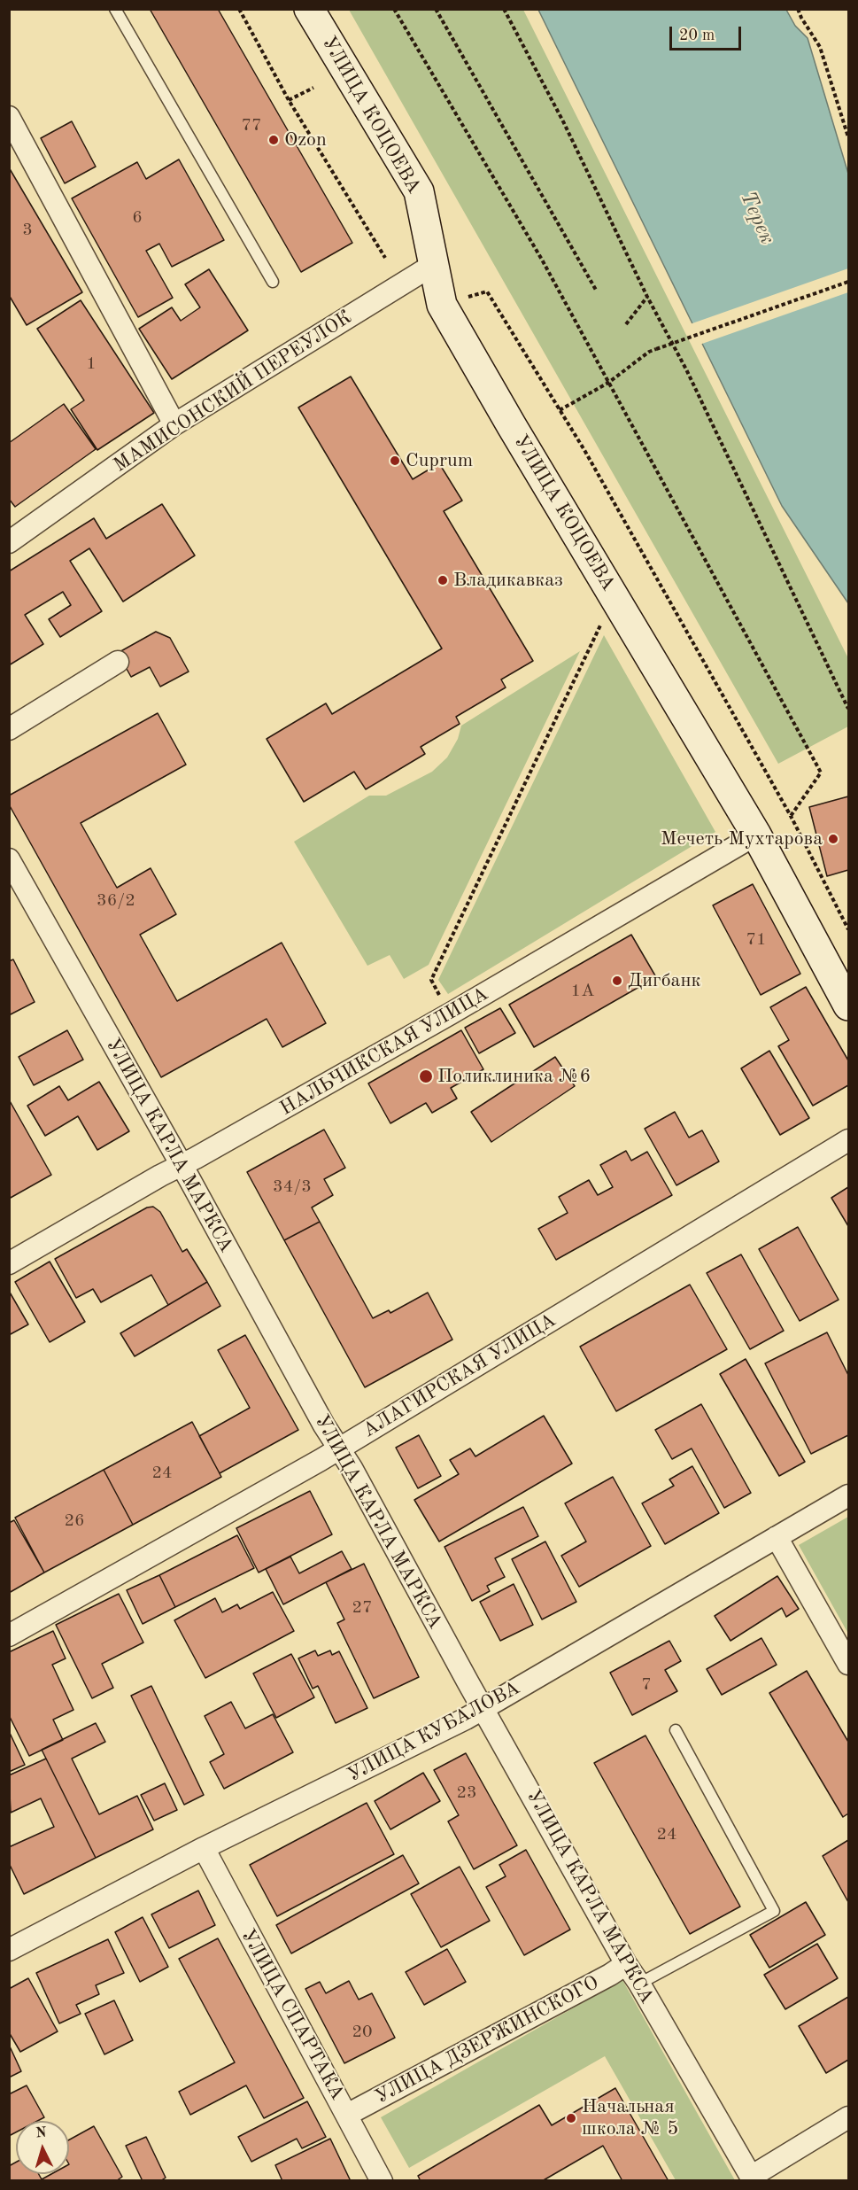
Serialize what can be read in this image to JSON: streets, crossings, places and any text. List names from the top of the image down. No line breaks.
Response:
{"streets":{"street":["УЛИЦА КОЦОЕВА","МАМИСОНСКИЙ ПЕРЕУЛОК","НАЛЬЧИКСКАЯ УЛИЦА","УЛИЦА КАРЛА МАРКСА","АЛАГИРСКАЯ УЛИЦА","УЛИЦА КУБАЛОВА","УЛИЦА СПАРТАКА","УЛИЦА ДЗЕРЖИНСКОГО"]},"crossings":[["УЛИЦА КОЦОЕВА","МАМИСОНСКИЙ ПЕРЕУЛОК"],["УЛИЦА КОЦОЕВА","НАЛЬЧИКСКАЯ УЛИЦА"],["НАЛЬЧИКСКАЯ УЛИЦА","УЛИЦА КАРЛА МАРКСА"],["УЛИЦА КАРЛА МАРКСА","АЛАГИРСКАЯ УЛИЦА"],["УЛИЦА КАРЛА МАРКСА","УЛИЦА КУБАЛОВА"],["УЛИЦА КАРЛА МАРКСА","УЛИЦА ДЗЕРЖИНСКОГО"],["УЛИЦА КУБАЛОВА","УЛИЦА СПАРТАКА"],["УЛИЦА СПАРТАКА","УЛИЦА ДЗЕРЖИНСКОГО"]],"water":["Терек"],"places":["Ozon","Cuprum","Владикавказ","Мечеть Мухтарова","Дигбанк","Поликлиника №6","Начальная школа № 5"],"house_numbers":["77","6","3","1","36/2","71","1А","34/3","24","26","27","7","23","24","20"],"scale_bar":"20 m","north":"top"}
